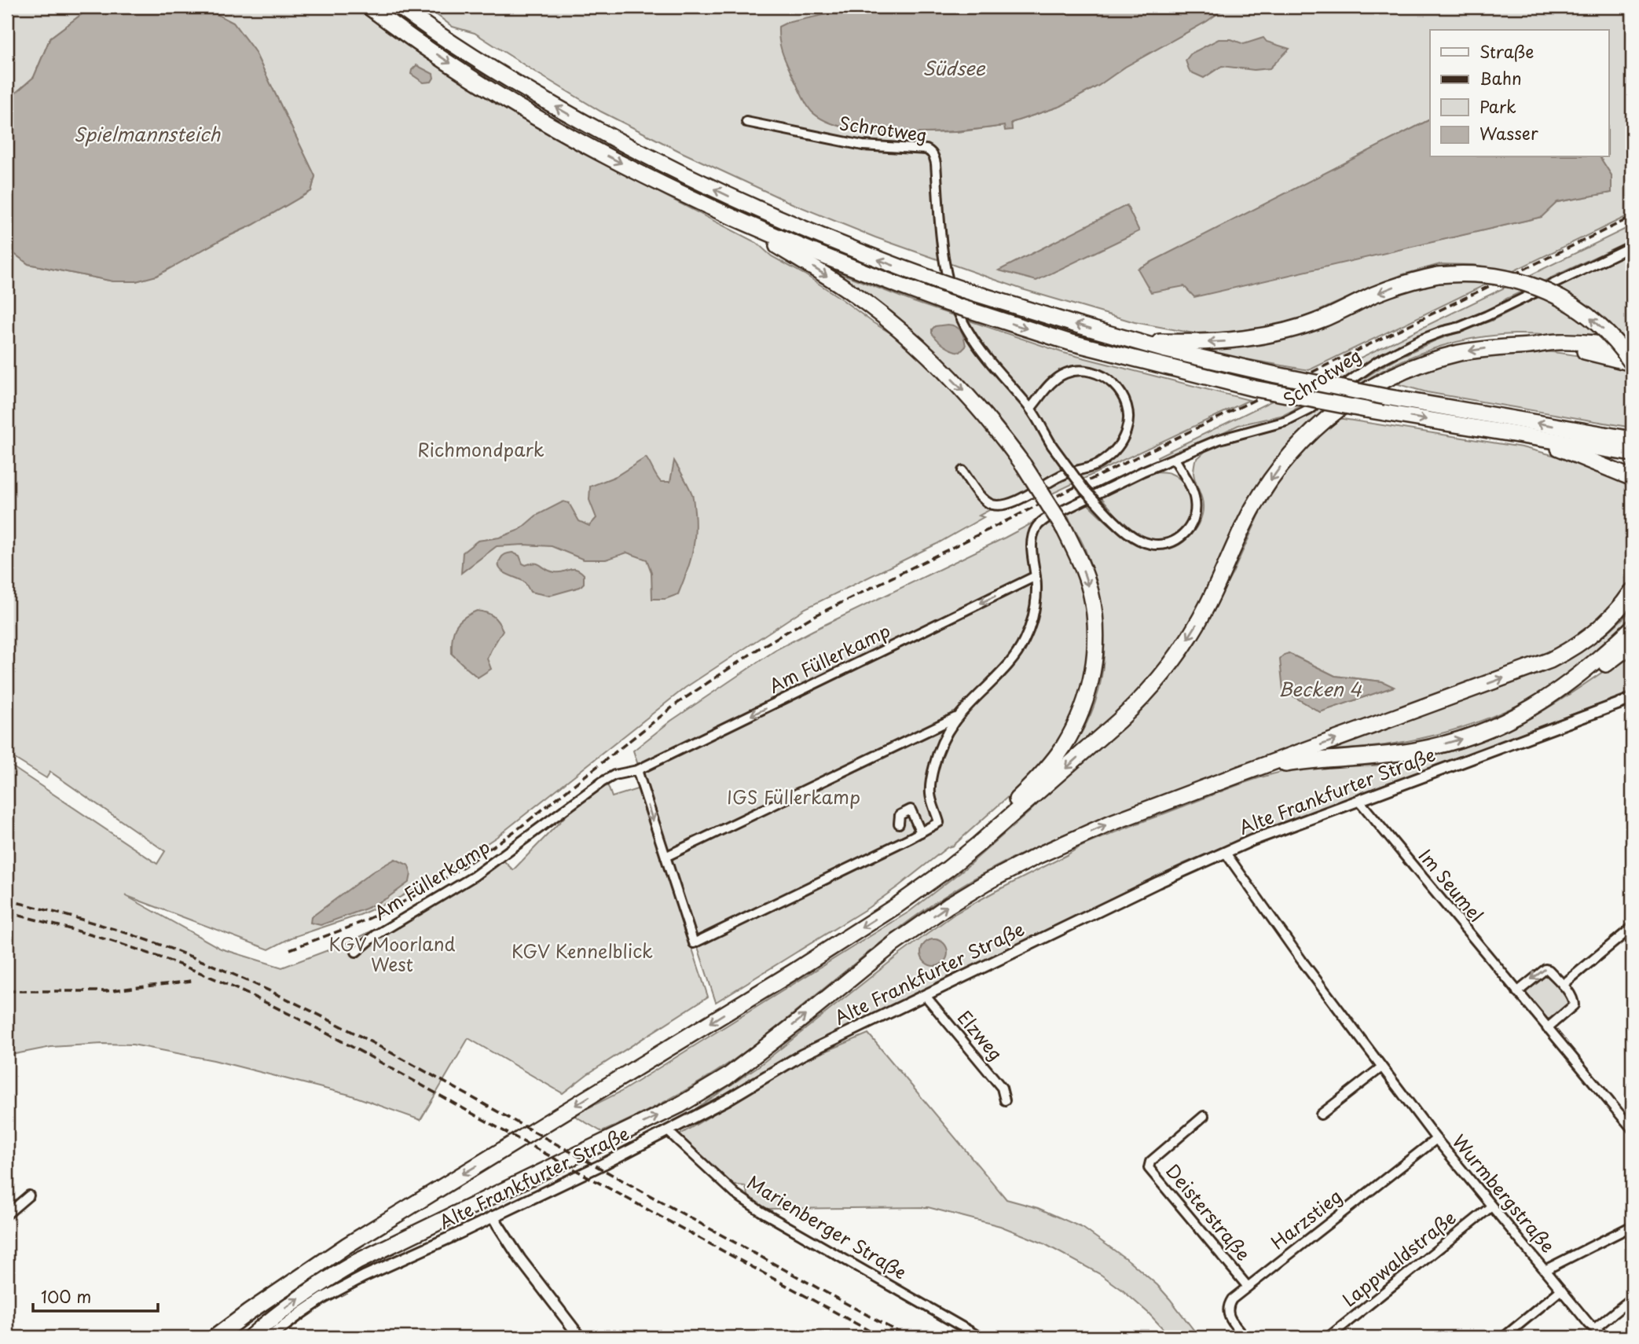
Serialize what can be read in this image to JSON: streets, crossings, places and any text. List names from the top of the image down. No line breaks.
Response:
{"streets":{"street":["Schrotweg","Am Füllerkamp","Alte Frankfurter Straße","Im Seumel","Elzweg","Wurmbergstraße","Deisterstraße","Harzstieg","Marienberger Straße","Lappwaldstraße"]},"crossings":[["Alte Frankfurter Straße","Im Seumel"],["Alte Frankfurter Straße","Elzweg"],["Alte Frankfurter Straße","Wurmbergstraße"],["Alte Frankfurter Straße","Marienberger Straße"],["Wurmbergstraße","Harzstieg"],["Wurmbergstraße","Lappwaldstraße"],["Deisterstraße","Harzstieg"]],"one_way":["Am Füllerkamp"],"water":["Südsee","Spielmannsteich","Becken 4"],"parks":["Richmondpark","IGS Füllerkamp","KGV Moorland West","KGV Kennelblick"],"legend":["Straße","Bahn","Park","Wasser"],"scale_bar":"100 m"}
